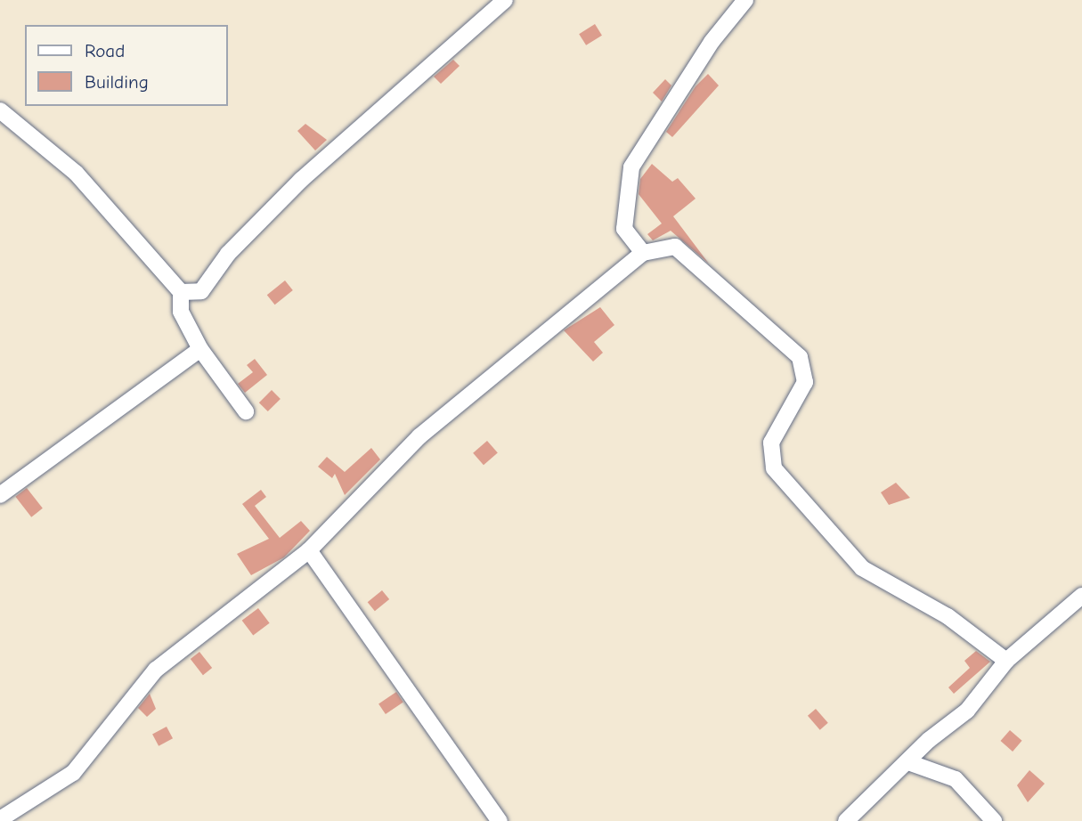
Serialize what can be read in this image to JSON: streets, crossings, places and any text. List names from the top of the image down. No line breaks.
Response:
{"legend":["Road","Building"]}
